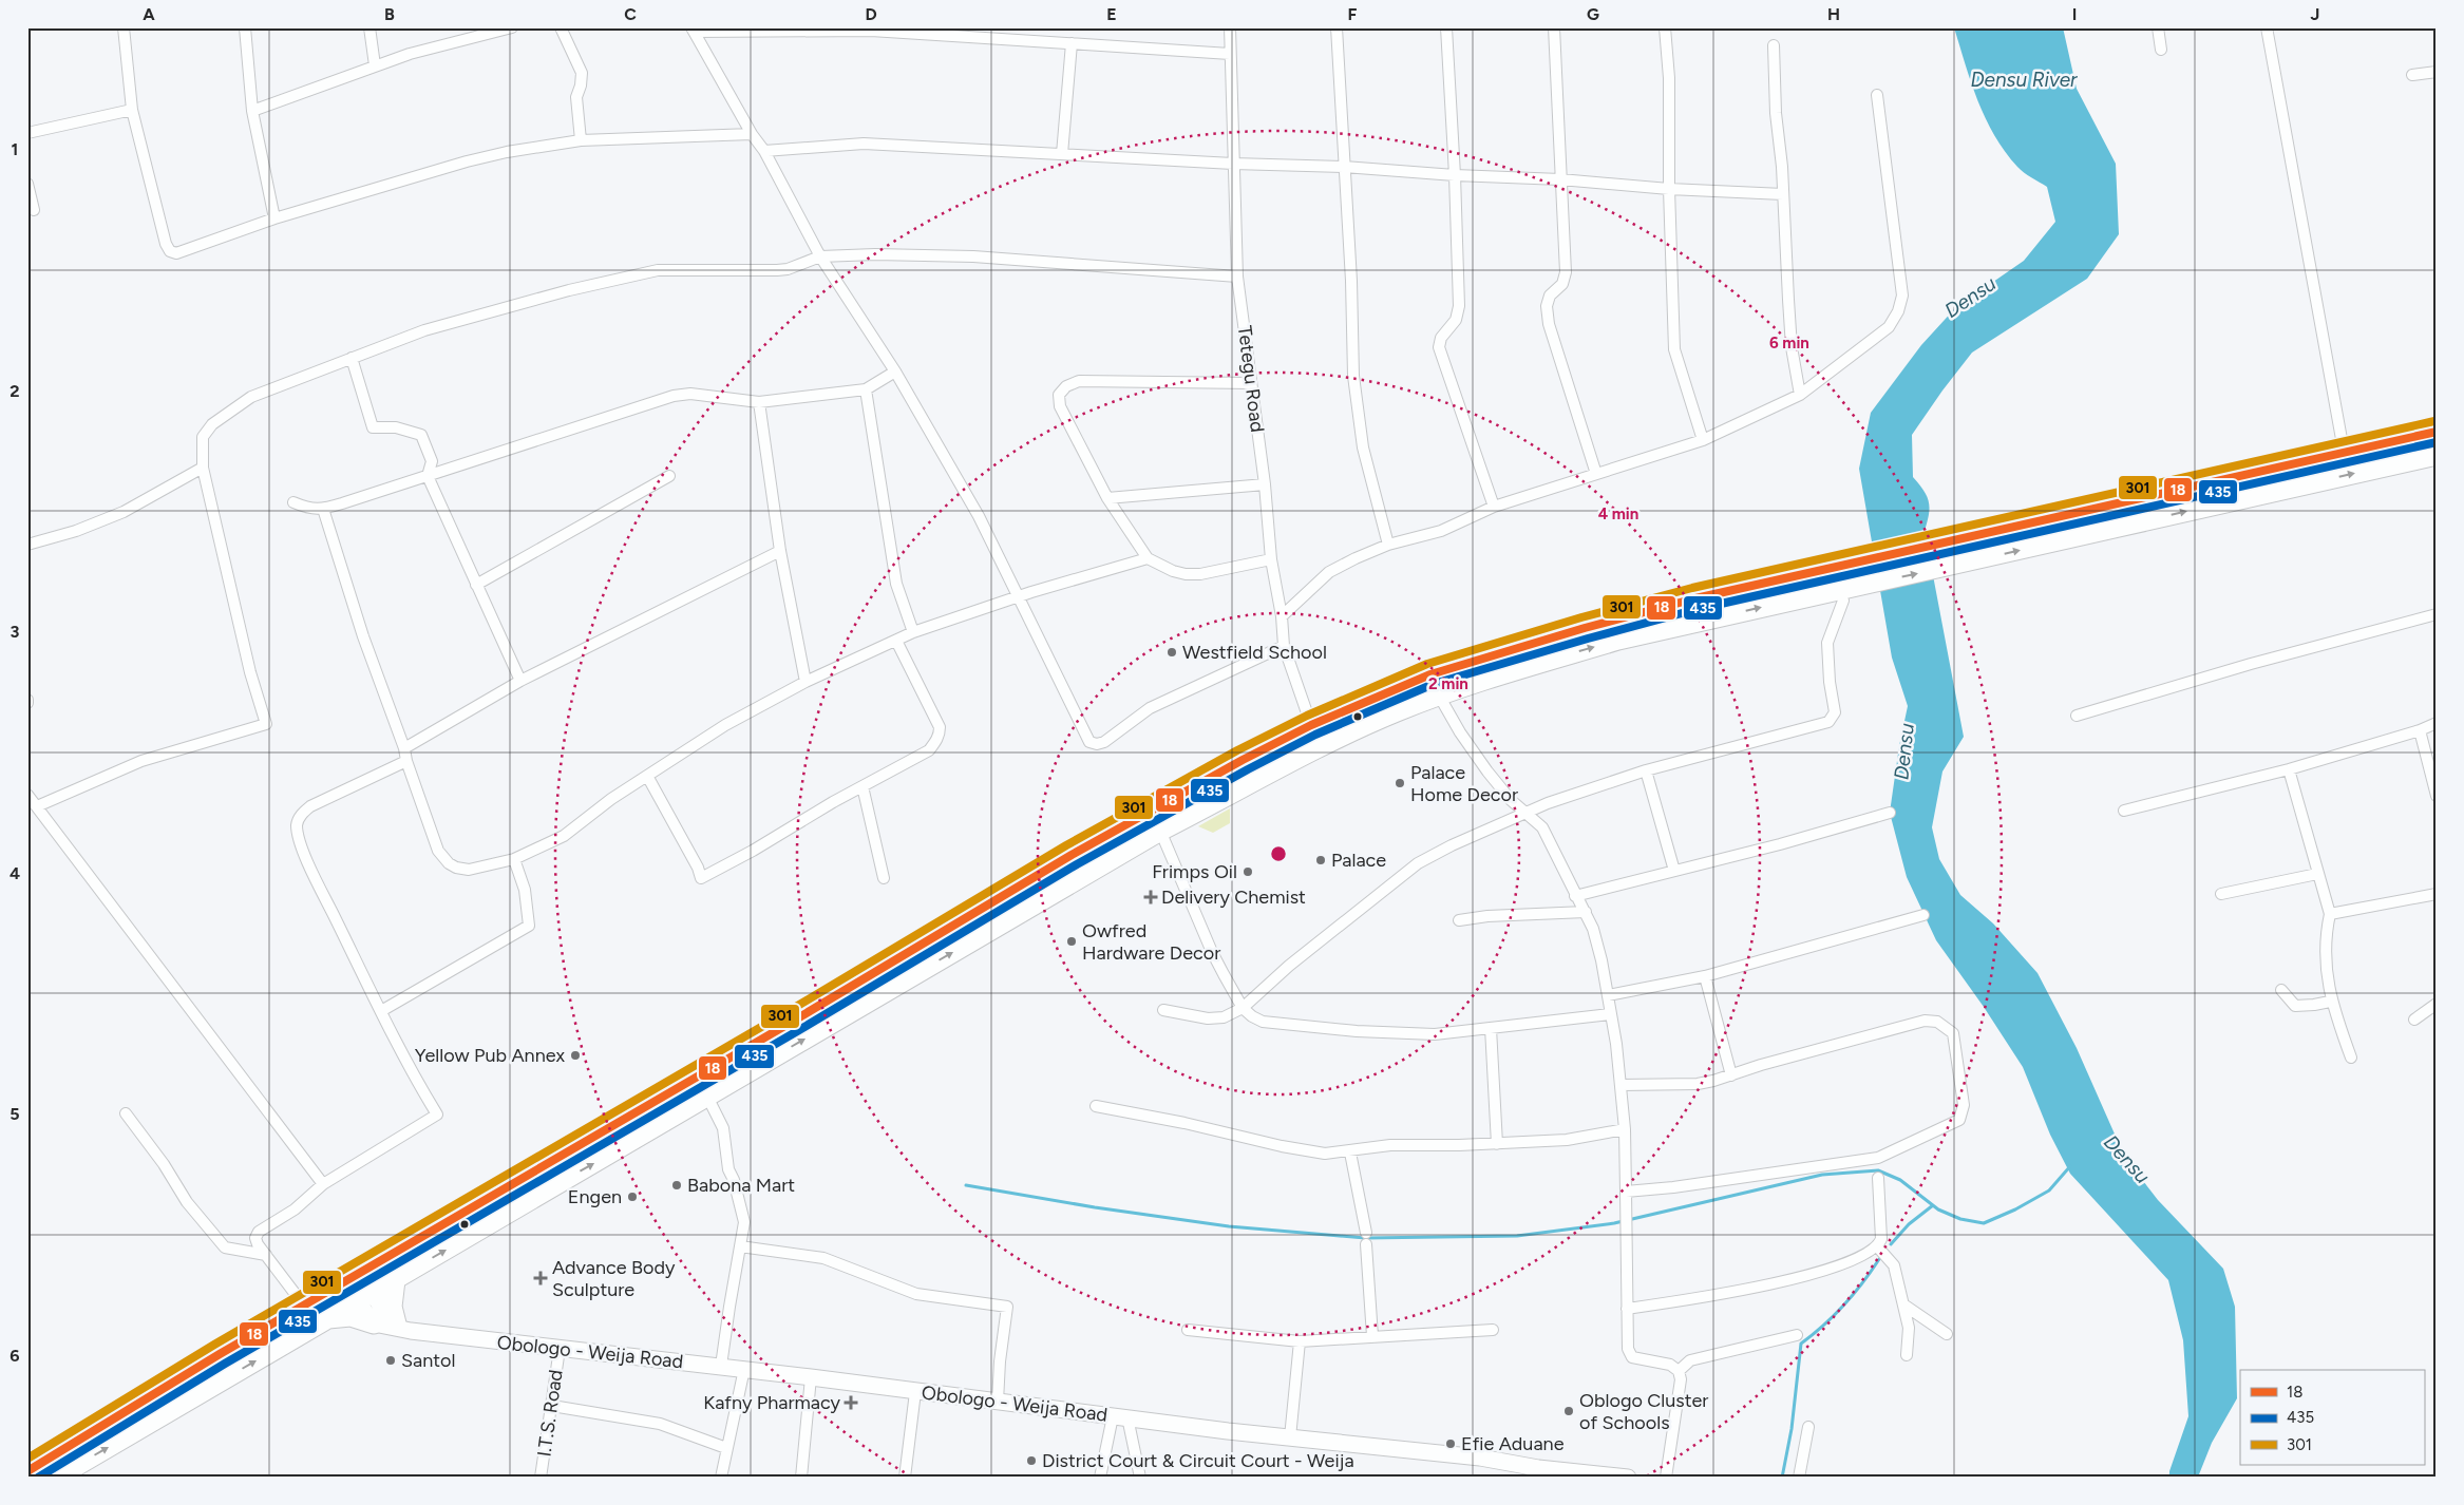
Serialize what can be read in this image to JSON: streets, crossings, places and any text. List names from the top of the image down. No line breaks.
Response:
{"streets":{"street":["Tetegu Road","Obologo - Weija Road","I.T.S. Road"]},"crossings":[["Obologo - Weija Road","I.T.S. Road"]],"water":["Densu River","Densu"],"places":{"other":["Westfield School","Palace Home Decor","Palace","Frimps Oil","Owfred Hardware Decor","Yellow Pub Annex","Babona Mart","Engen","Santol","Oblogo Cluster of Schools","Efie Aduane","District Court & Circuit Court - Weija"],"health":["Delivery Chemist","Advance Body Sculpture","Kafny Pharmacy"]},"lines":["transit line 301","transit line 18","transit line 435"],"legend":["18","435","301"],"grid":{"columns":["A","B","C","D","E","F","G","H","I","J"],"rows":["1","2","3","4","5","6"]},"rings":["6 min","4 min","2 min"]}
